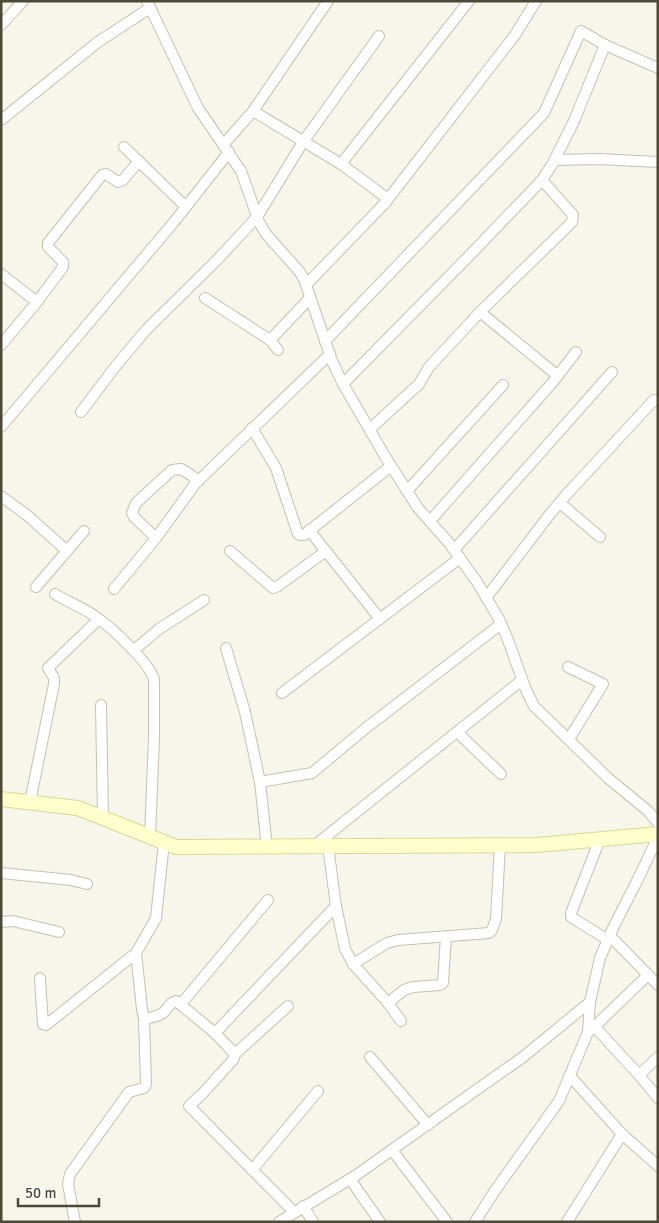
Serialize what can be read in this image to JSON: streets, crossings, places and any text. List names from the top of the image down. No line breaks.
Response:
{"scale_bar":"50 m"}
